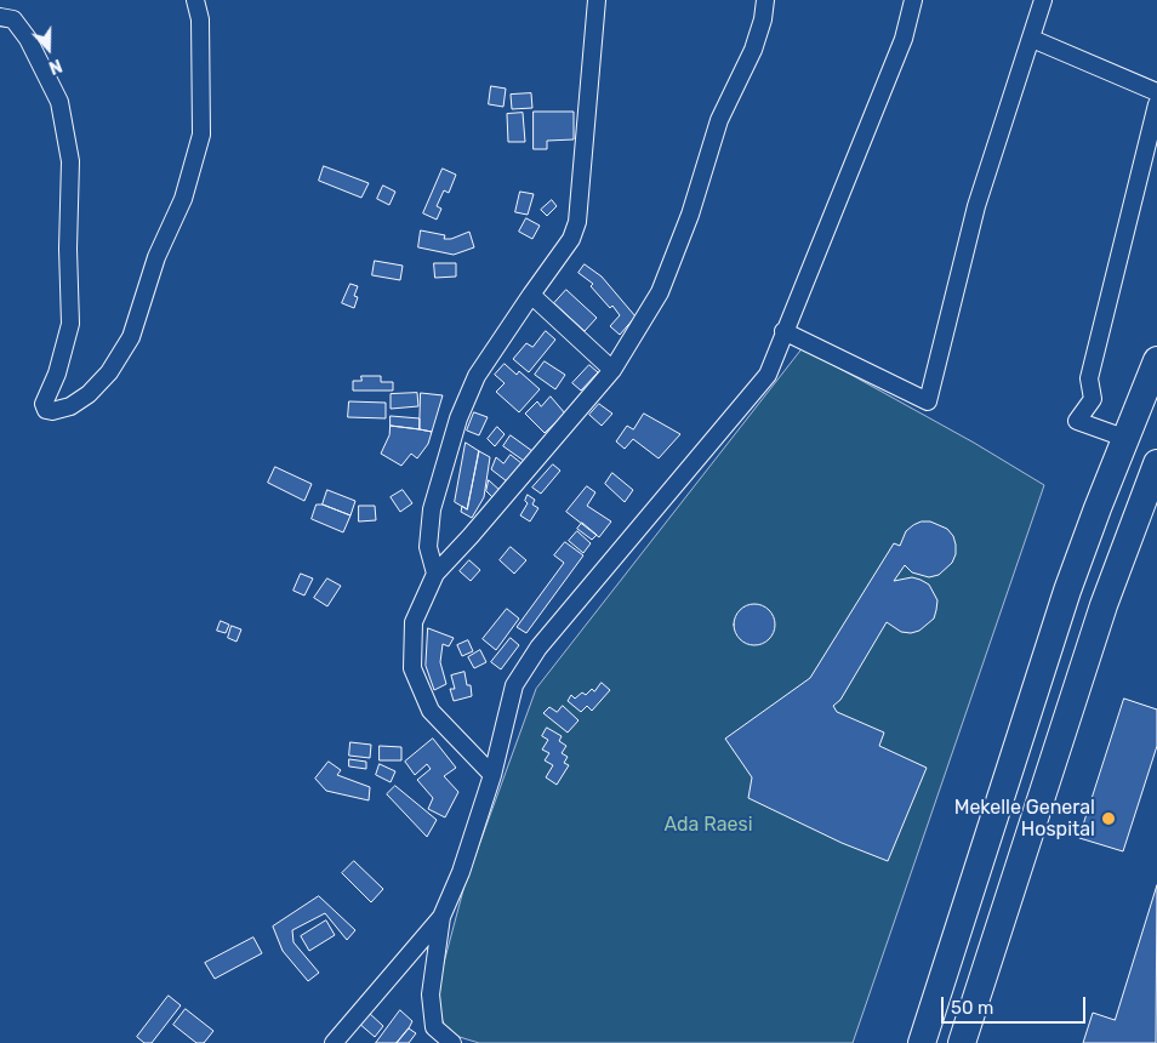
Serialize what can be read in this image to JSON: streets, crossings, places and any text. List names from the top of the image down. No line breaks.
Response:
{"parks":["Ada Raesi"],"places":["Mekelle General Hospital"],"scale_bar":"50 m","north":"bottom"}
